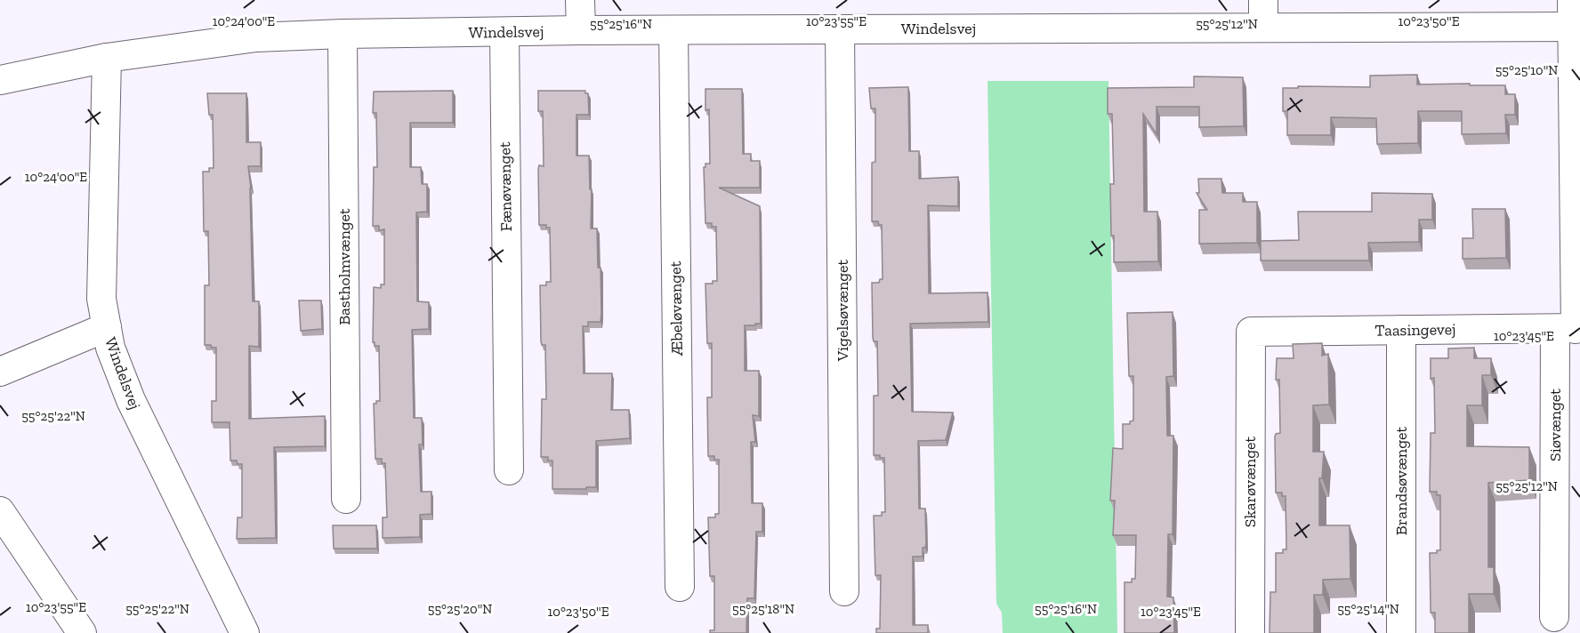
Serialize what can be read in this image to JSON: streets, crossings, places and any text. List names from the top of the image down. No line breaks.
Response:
{"streets":{"street":["Windelsvej","Fænøvænget","Bastholmvænget","Æbeløvænget","Vigelsøvænget","Taasingevej","Siøvænget","Brandsøvænget","Skarøvænget"]},"crossings":[["Windelsvej","Fænøvænget"],["Windelsvej","Bastholmvænget"],["Windelsvej","Æbeløvænget"],["Windelsvej","Vigelsøvænget"],["Windelsvej","Siøvænget"],["Taasingevej","Siøvænget"],["Taasingevej","Brandsøvænget"],["Taasingevej","Skarøvænget"]],"coordinates":["10°24'00\"E","10°23'55\"E","10°23'50\"E","55°25'16\"N","55°25'12\"N","55°25'10\"N","10°23'45\"E","55°25'22\"N","55°25'20\"N","55°25'18\"N","55°25'14\"N"]}
